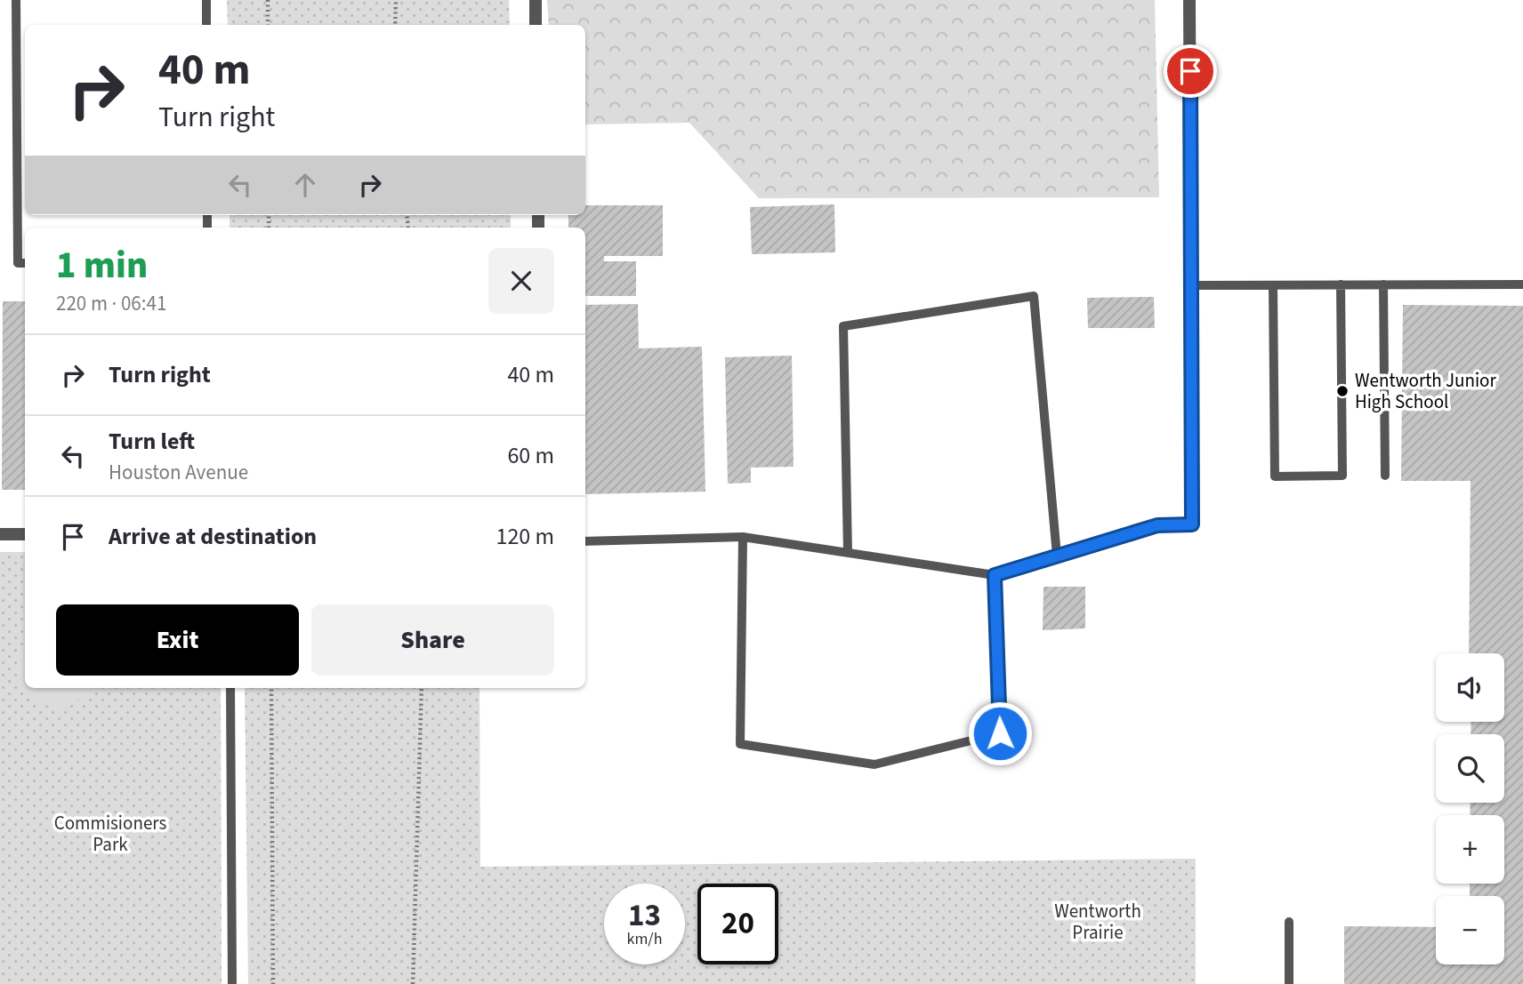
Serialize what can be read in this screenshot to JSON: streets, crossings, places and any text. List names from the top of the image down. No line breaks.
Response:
{"parks":["Commisioners Park","Wentworth Prairie"],"places":["Wentworth Junior High School"],"page":{"turn":["40 m","Turn right"],"heading":["1 min","220 m · 06:41"],"list":[{"name":"Turn right","value":"40 m"},{"name":"Turn left","note":"Houston Avenue","value":"60 m"},{"name":"Arrive at destination","value":"120 m"}],"buttons":["Exit","Share"],"map_buttons":["+","−"],"speed":"13 km/h","limit":"20"}}
